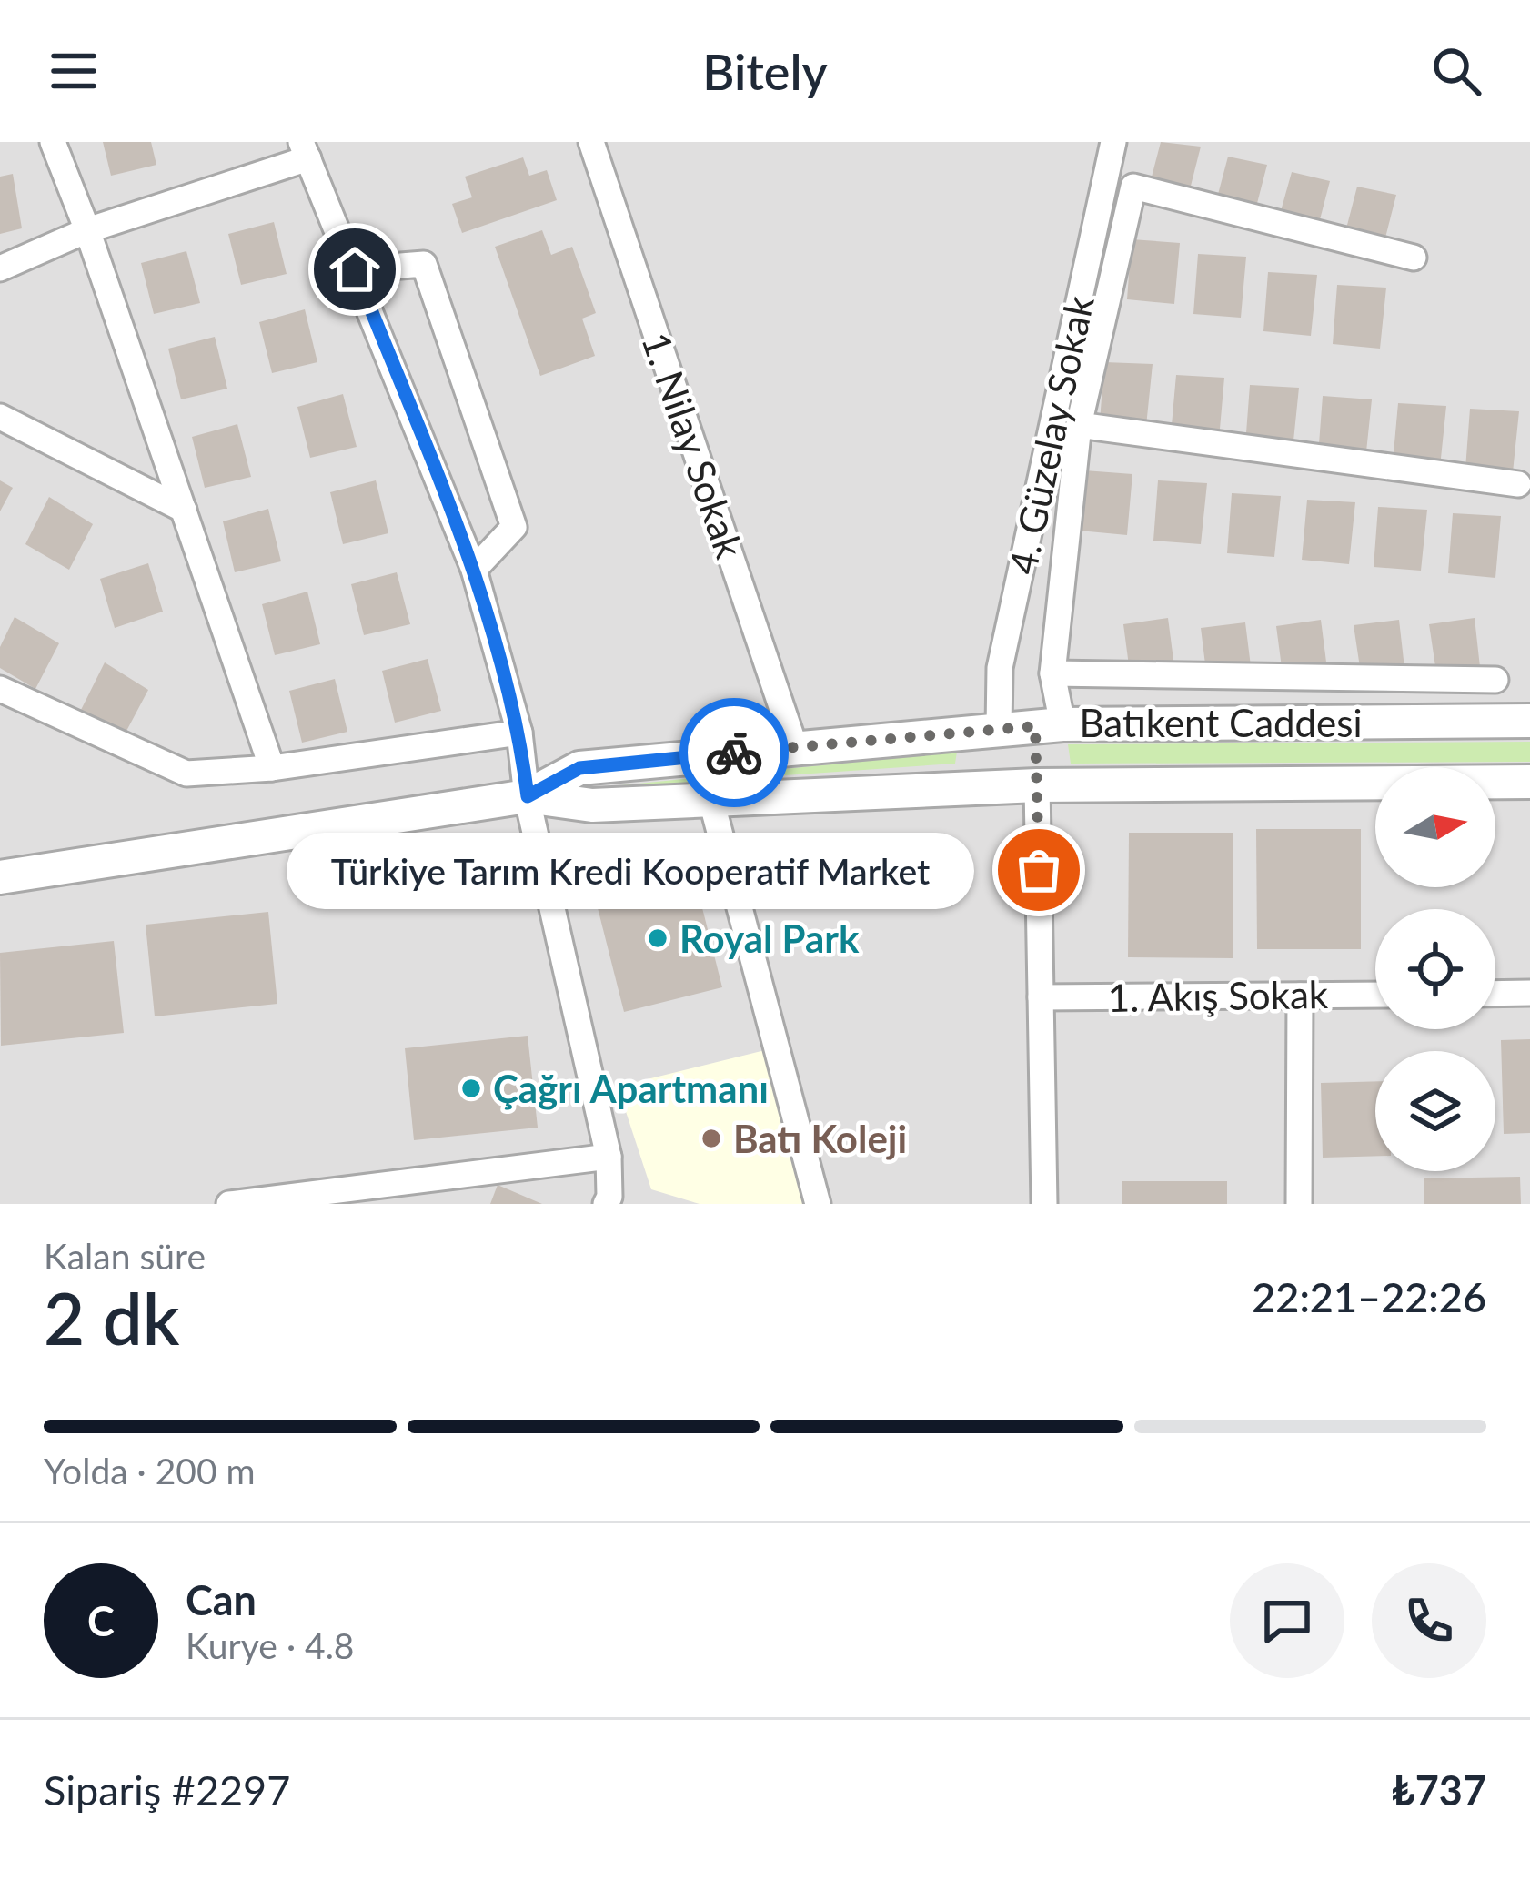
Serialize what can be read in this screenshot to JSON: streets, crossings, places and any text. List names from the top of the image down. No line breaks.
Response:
{"streets":{"street":["4. Güzelay Sokak","1. Nilay Sokak","Batıkent Caddesi","1. Akış Sokak"]},"crossings":[["4. Güzelay Sokak","Batıkent Caddesi"],["1. Nilay Sokak","Batıkent Caddesi"]],"places":["Türkiye Tarım Kredi Kooperatif Market","Royal Park","Çağrı Apartmanı","Batı Koleji"],"north":"right","page":{"header":"Bitely","bubble":"Türkiye Tarım Kredi Kooperatif Market","heading":["2 dk","Kalan süre","22:21–22:26"],"panel":["Can","Kurye · 4.8","Sipariş #2297","₺737"],"bar":"Yolda · 200 m","round":"C"}}
